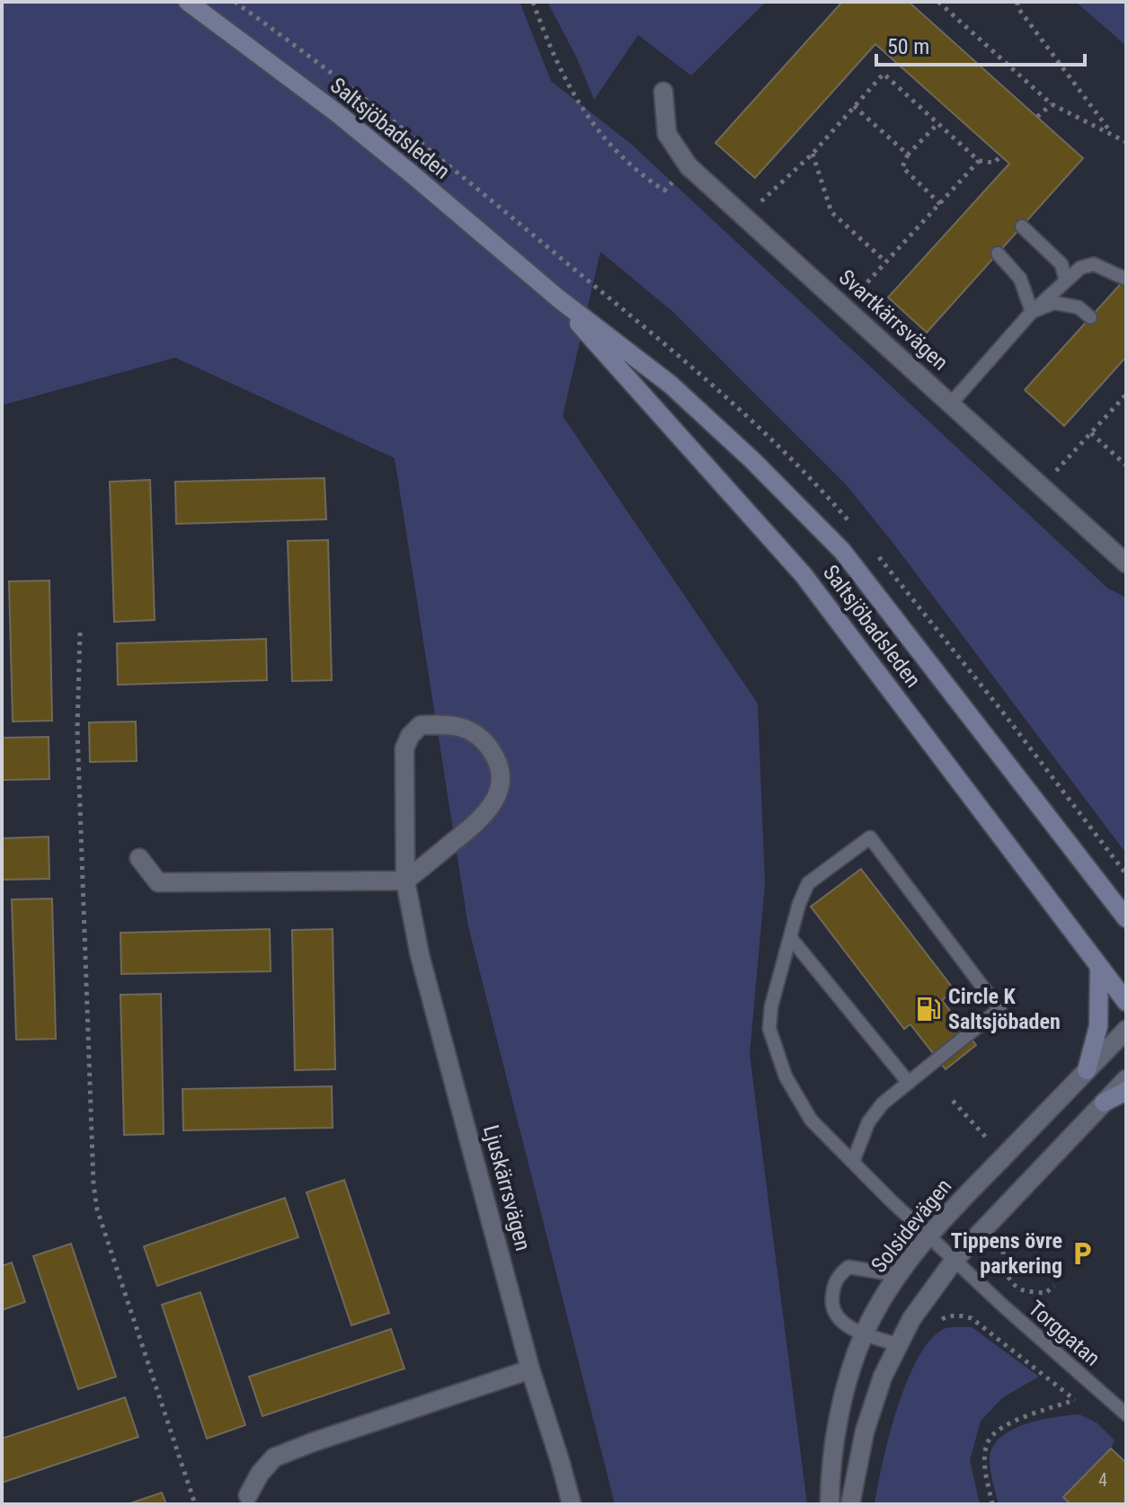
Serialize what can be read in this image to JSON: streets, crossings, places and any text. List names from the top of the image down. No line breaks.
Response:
{"streets":{"main road":["Saltsjöbadsleden"],"street":["Svartkärrsvägen","Ljuskärrsvägen","Solsidevägen"],"lane":["Torggatan"]},"crossings":[["Solsidevägen","Torggatan"]],"places":{"fuel station":["Circle K Saltsjöbaden"],"parking":["Tippens övre parkering"]},"house_numbers":["4"],"scale_bar":"50 m"}
